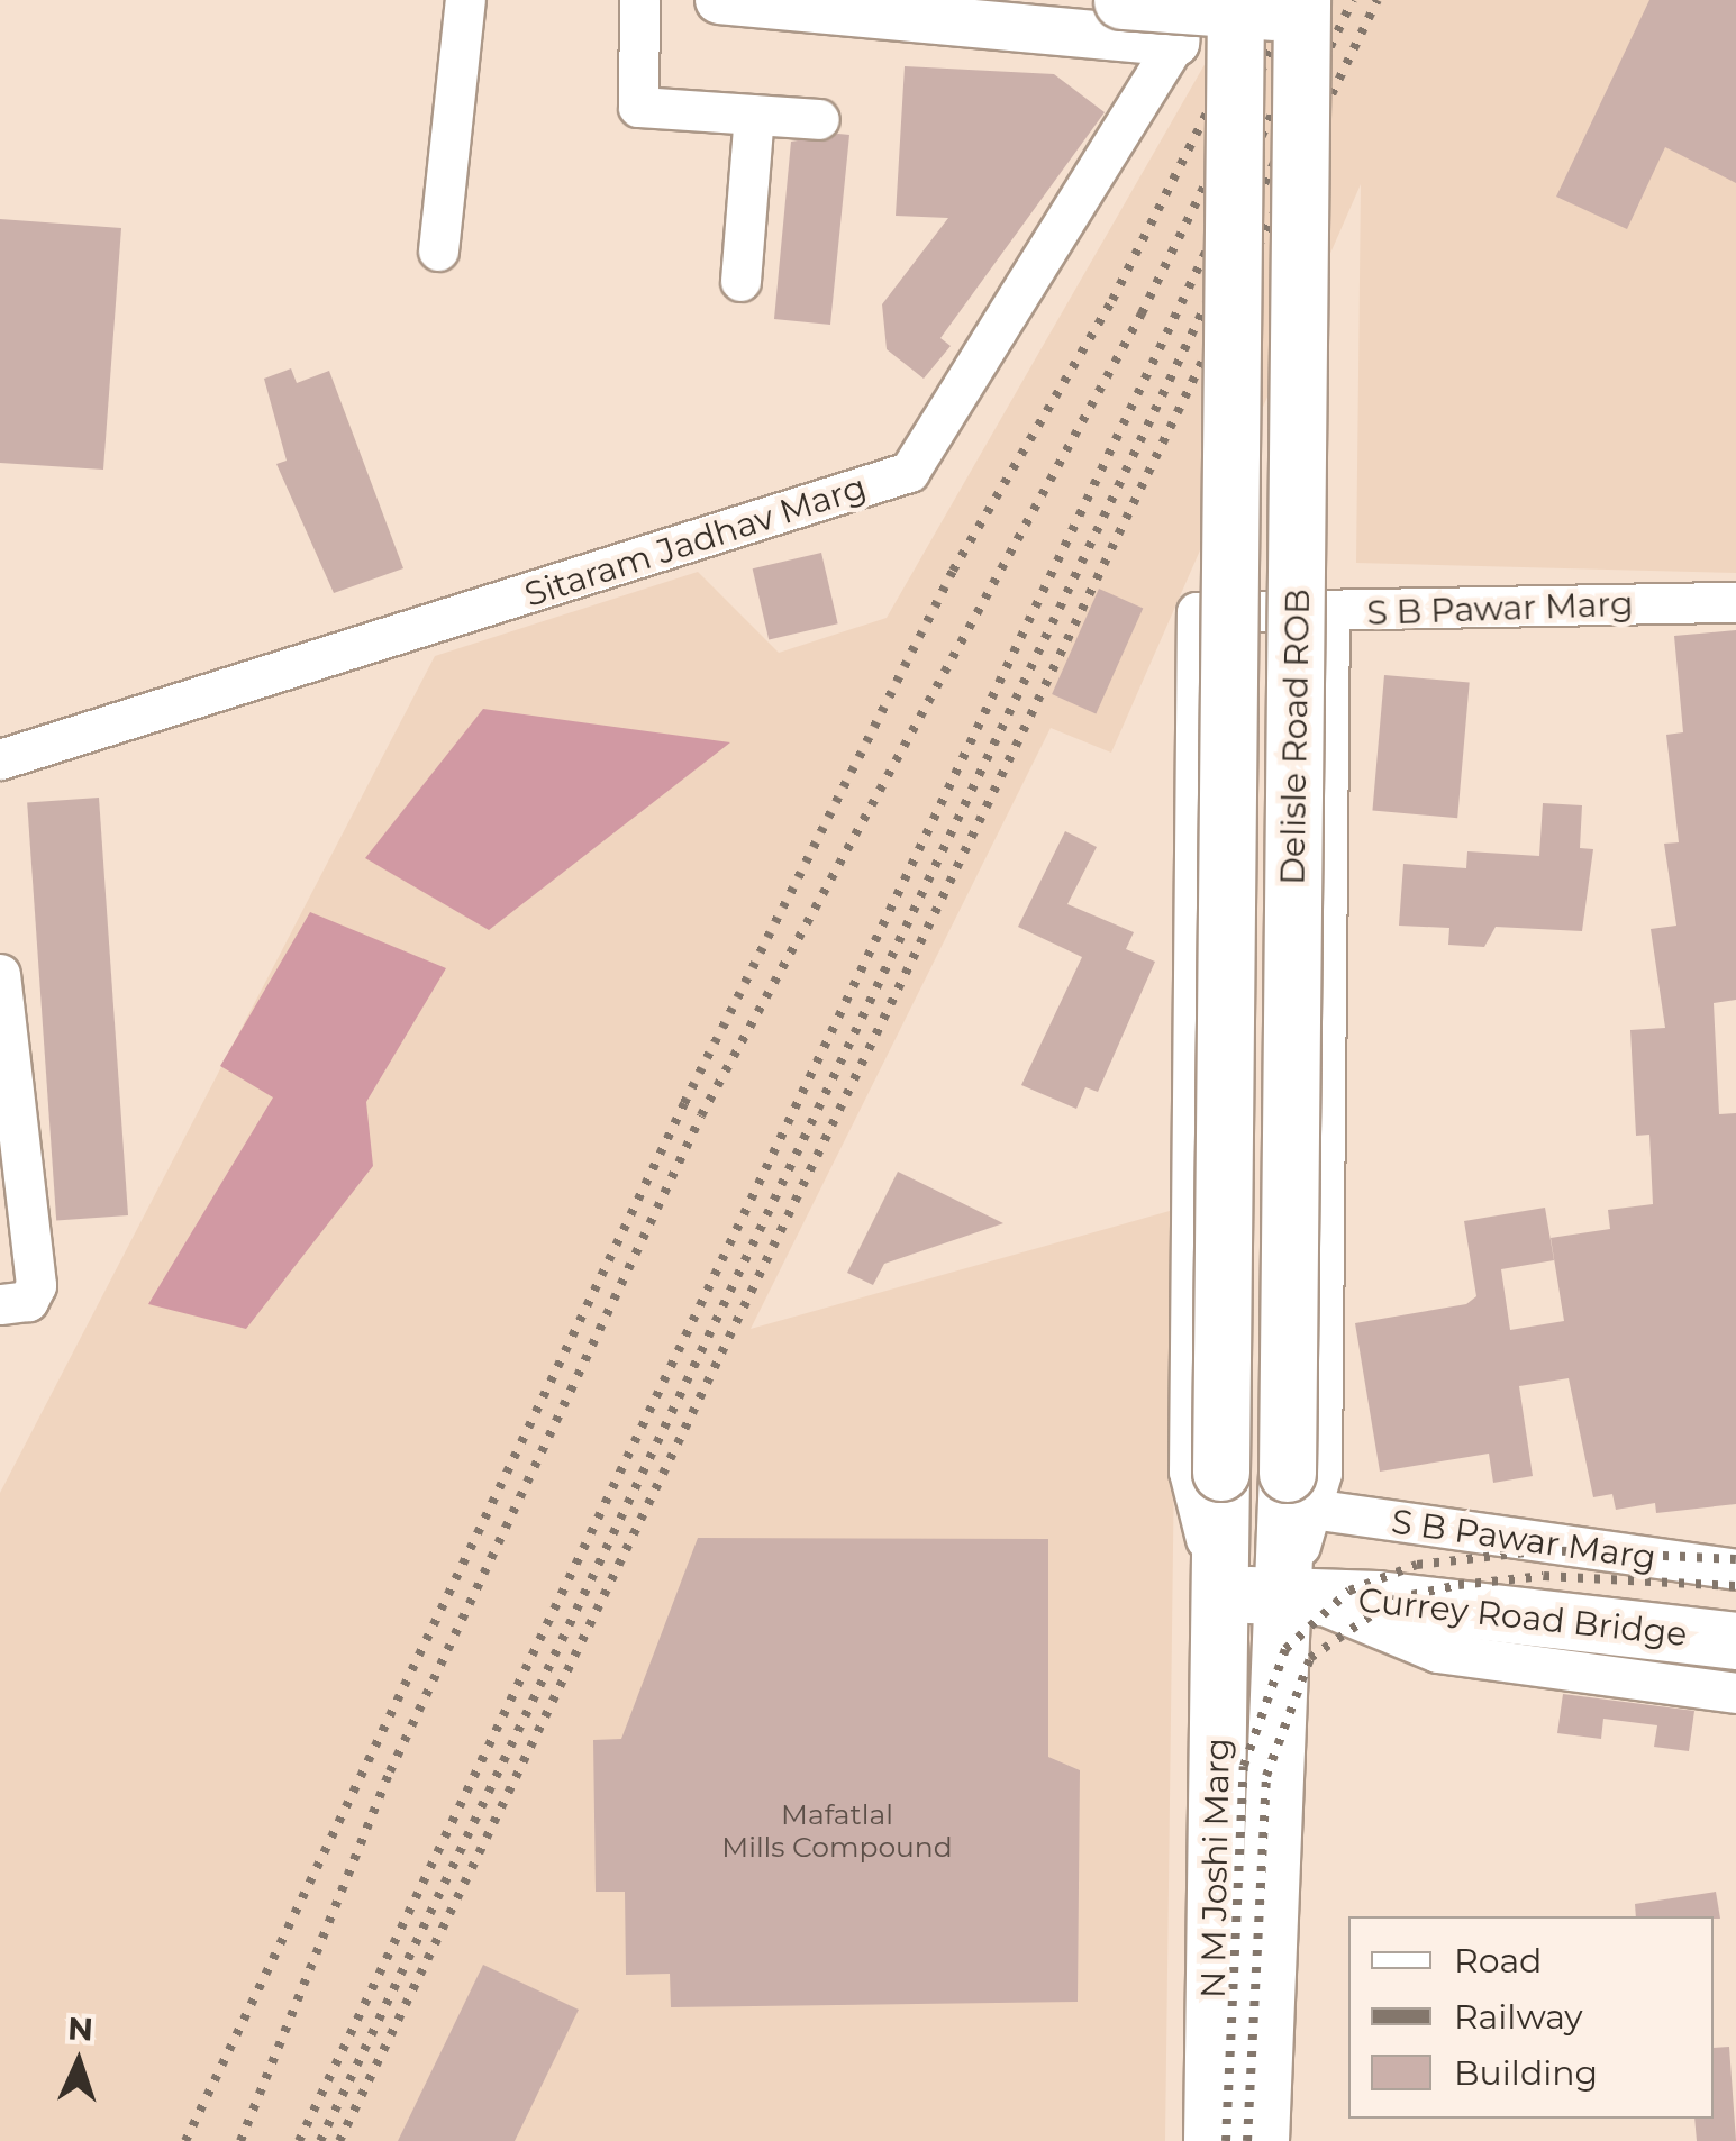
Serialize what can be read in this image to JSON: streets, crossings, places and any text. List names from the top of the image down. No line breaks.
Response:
{"streets":{"main road":["Delisle Road ROB","Currey Road Bridge","N M Joshi Marg"],"street":["Sitaram Jadhav Marg","S B Pawar Marg"]},"crossings":[["S B Pawar Marg","Delisle Road ROB"],["S B Pawar Marg","Currey Road Bridge"],["S B Pawar Marg","N M Joshi Marg"],["Delisle Road ROB","Currey Road Bridge"],["Delisle Road ROB","N M Joshi Marg"],["Currey Road Bridge","N M Joshi Marg"]],"house_numbers":["Mafatlal Mills Compound"],"legend":["Road","Railway","Building"],"north":"top"}
